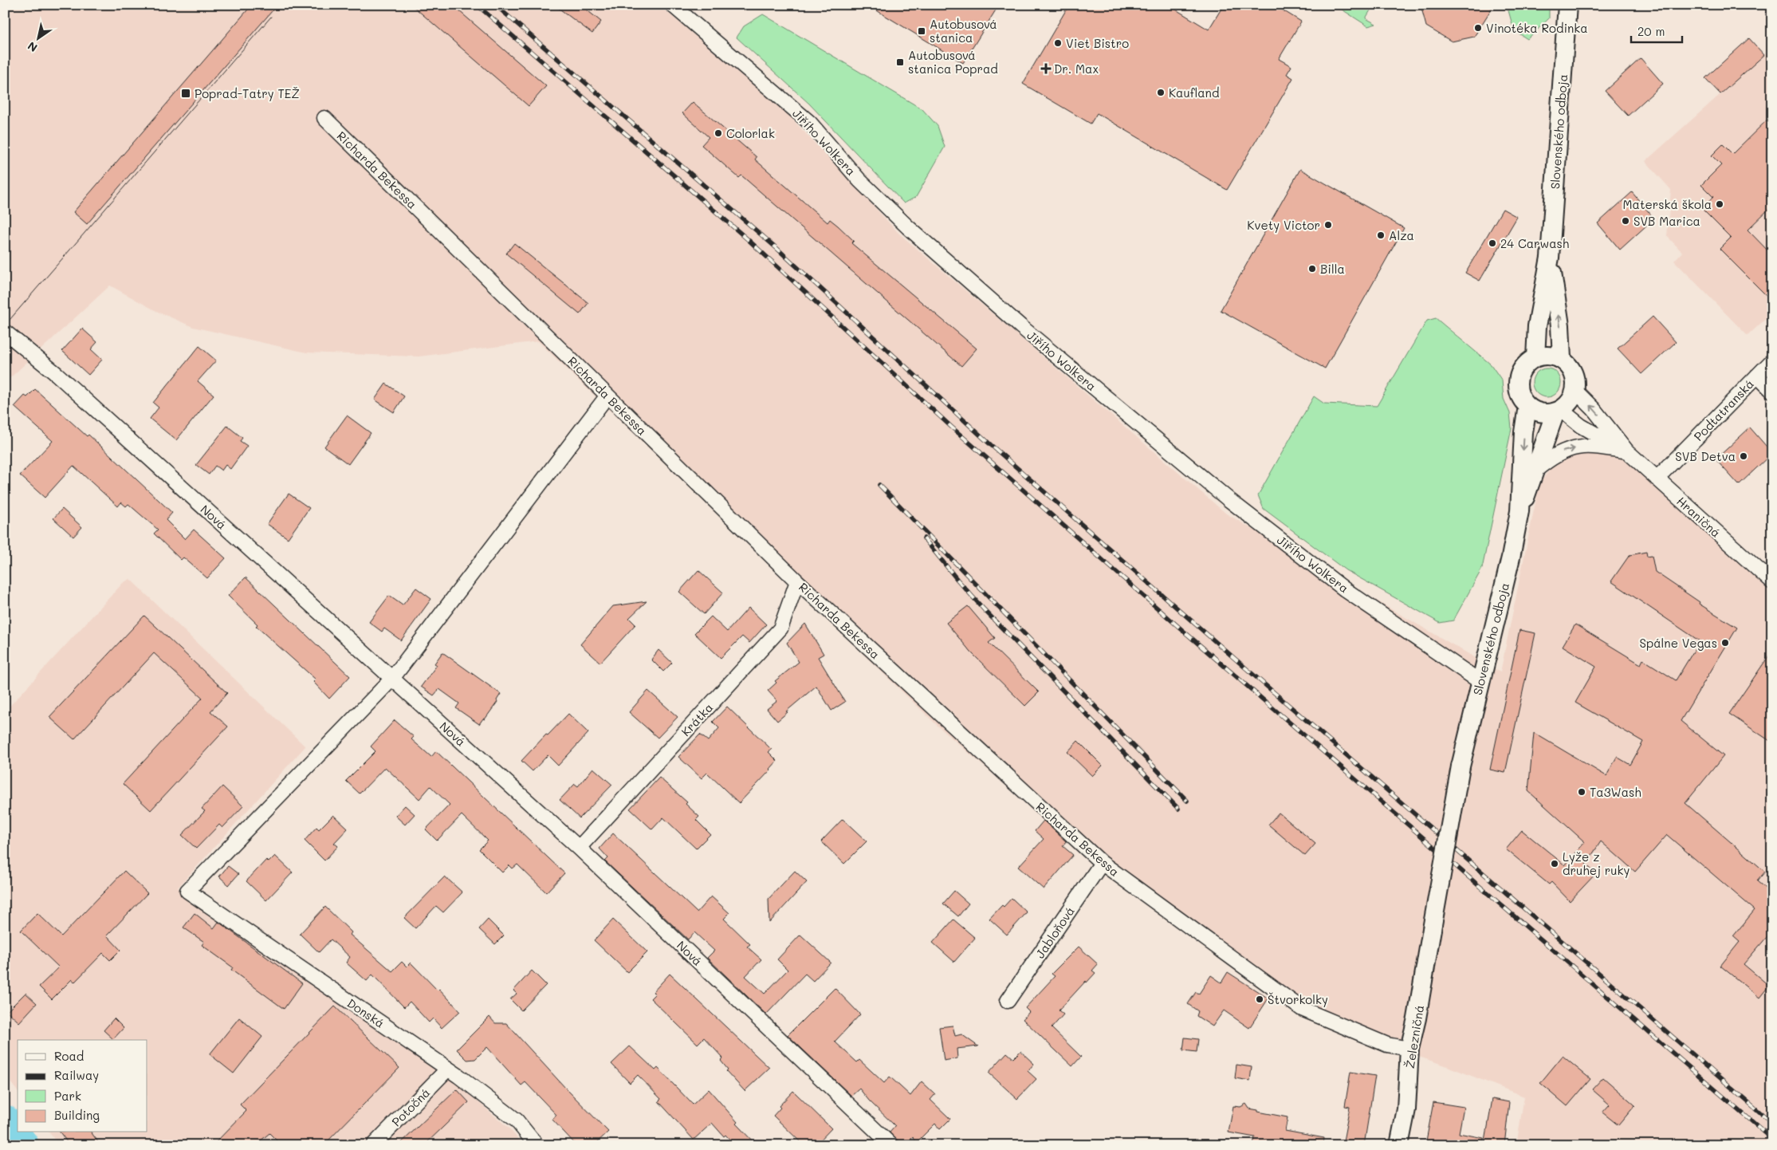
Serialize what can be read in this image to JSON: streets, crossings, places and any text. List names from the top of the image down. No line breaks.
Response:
{"streets":{"street":["Slovenského odboja","Jiřího Wolkera","Richarda Bekessa","Podtatranská","Nová","Hraničná","Krátka","Jabloňová","Donská","Železničná","Potočná"]},"crossings":[["Slovenského odboja","Jiřího Wolkera"],["Slovenského odboja","Hraničná"],["Slovenského odboja","Železničná"],["Richarda Bekessa","Krátka"],["Richarda Bekessa","Jabloňová"],["Richarda Bekessa","Železničná"],["Podtatranská","Hraničná"],["Nová","Krátka"],["Nová","Donská"],["Donská","Potočná"]],"places":{"other":["Vinotéka Rodinka","Viet Bistro","Kaufland","Colorlak","Materská škola","SVB Marica","Kvety Victor","Alza","24 Carwash","Billa","SVB Detva","Spálne Vegas","Ta3Wash","Lyže z druhej ruky","Štvorkolky"],"transit":["Autobusová stanica","Autobusová stanica Poprad","Poprad-Tatry TEŽ"],"health":["Dr. Max"]},"legend":["Road","Railway","Park","Building"],"scale_bar":"20 m","north":"bottom left"}
